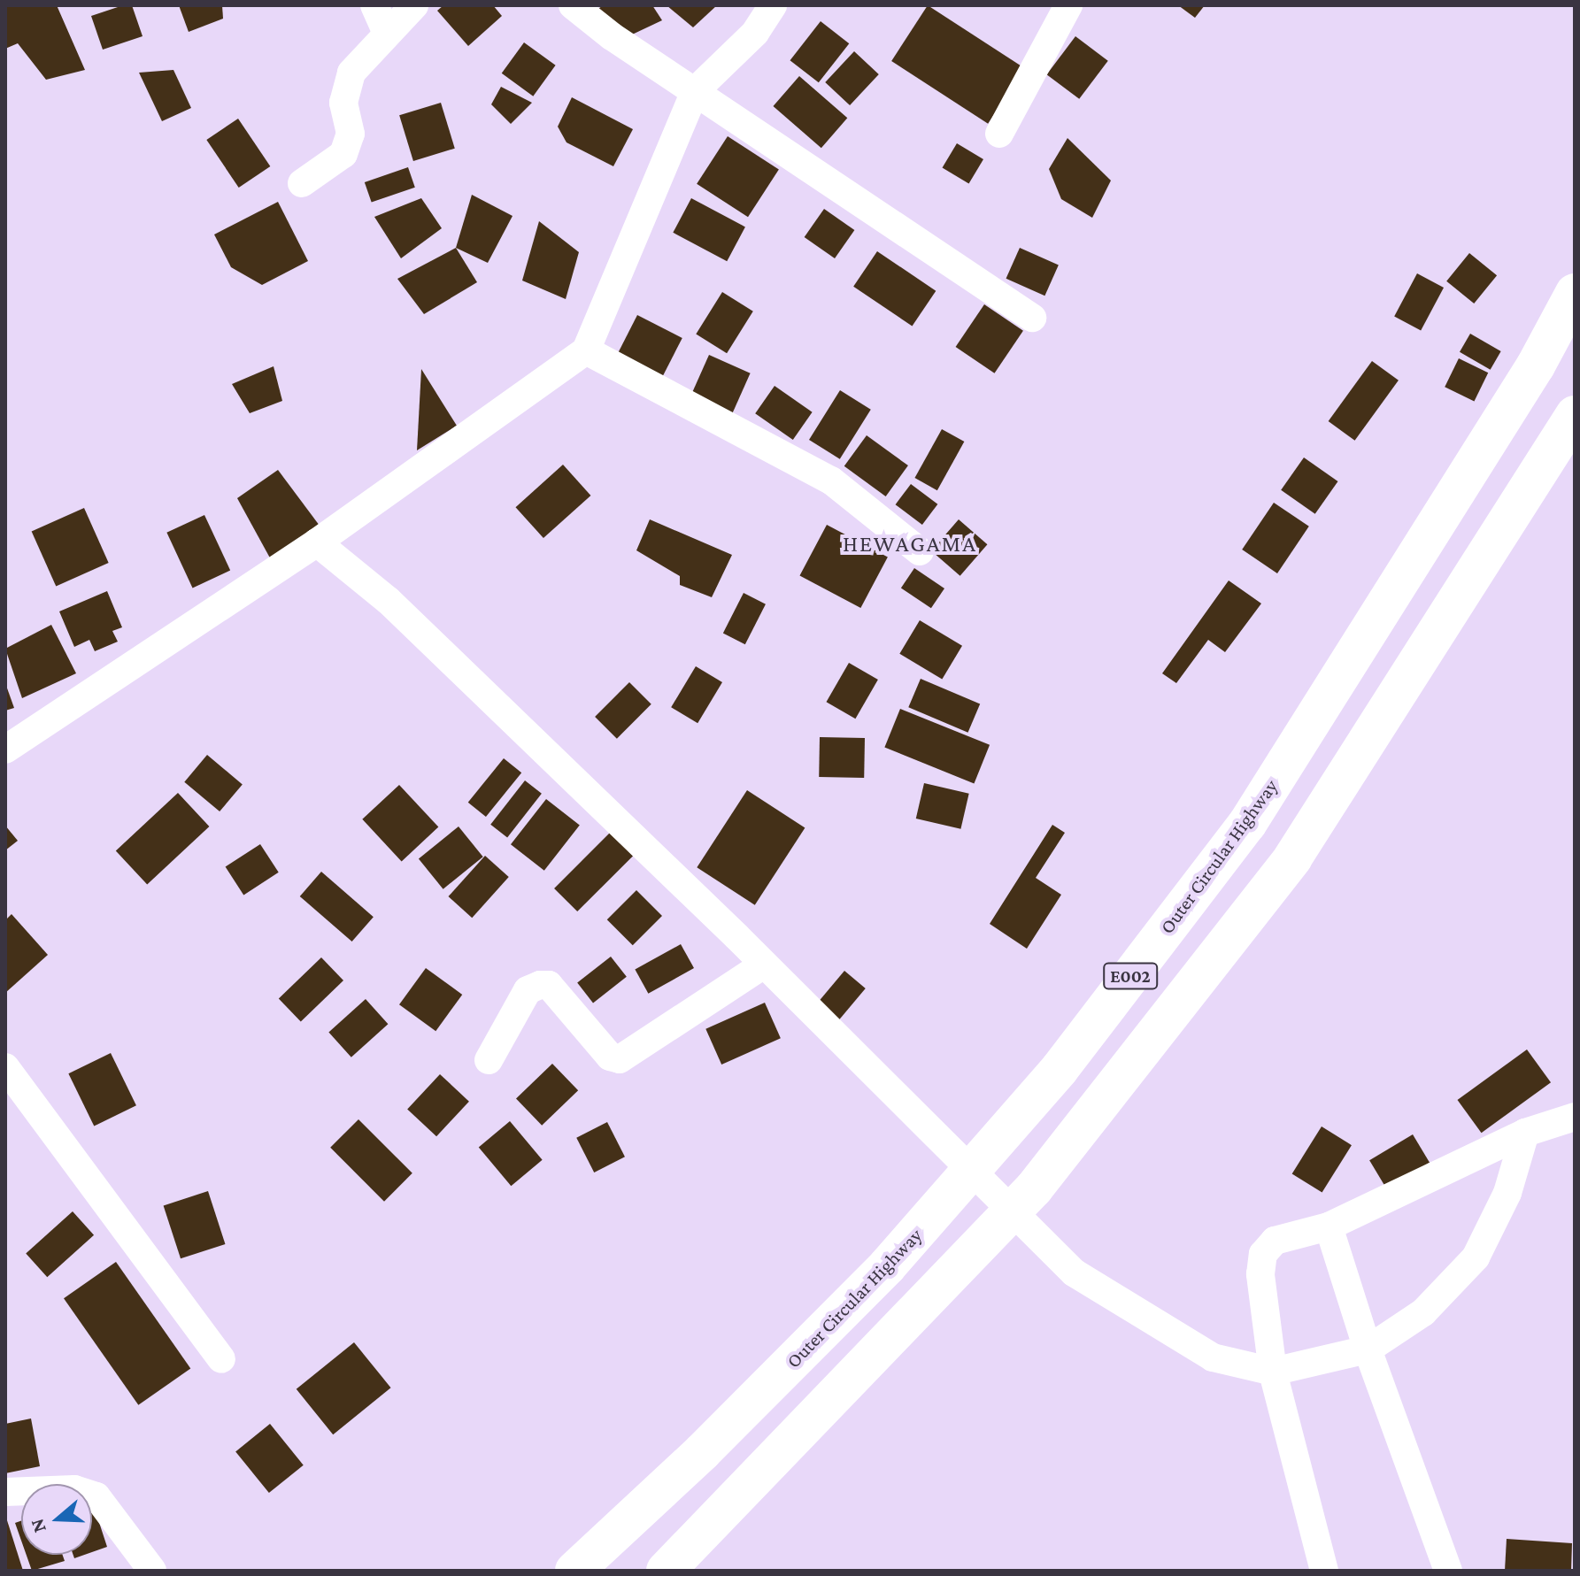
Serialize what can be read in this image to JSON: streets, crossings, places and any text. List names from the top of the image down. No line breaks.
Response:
{"streets":{"highway":["Outer Circular Highway","E002"]},"districts":["HEWAGAMA"],"north":"left"}
